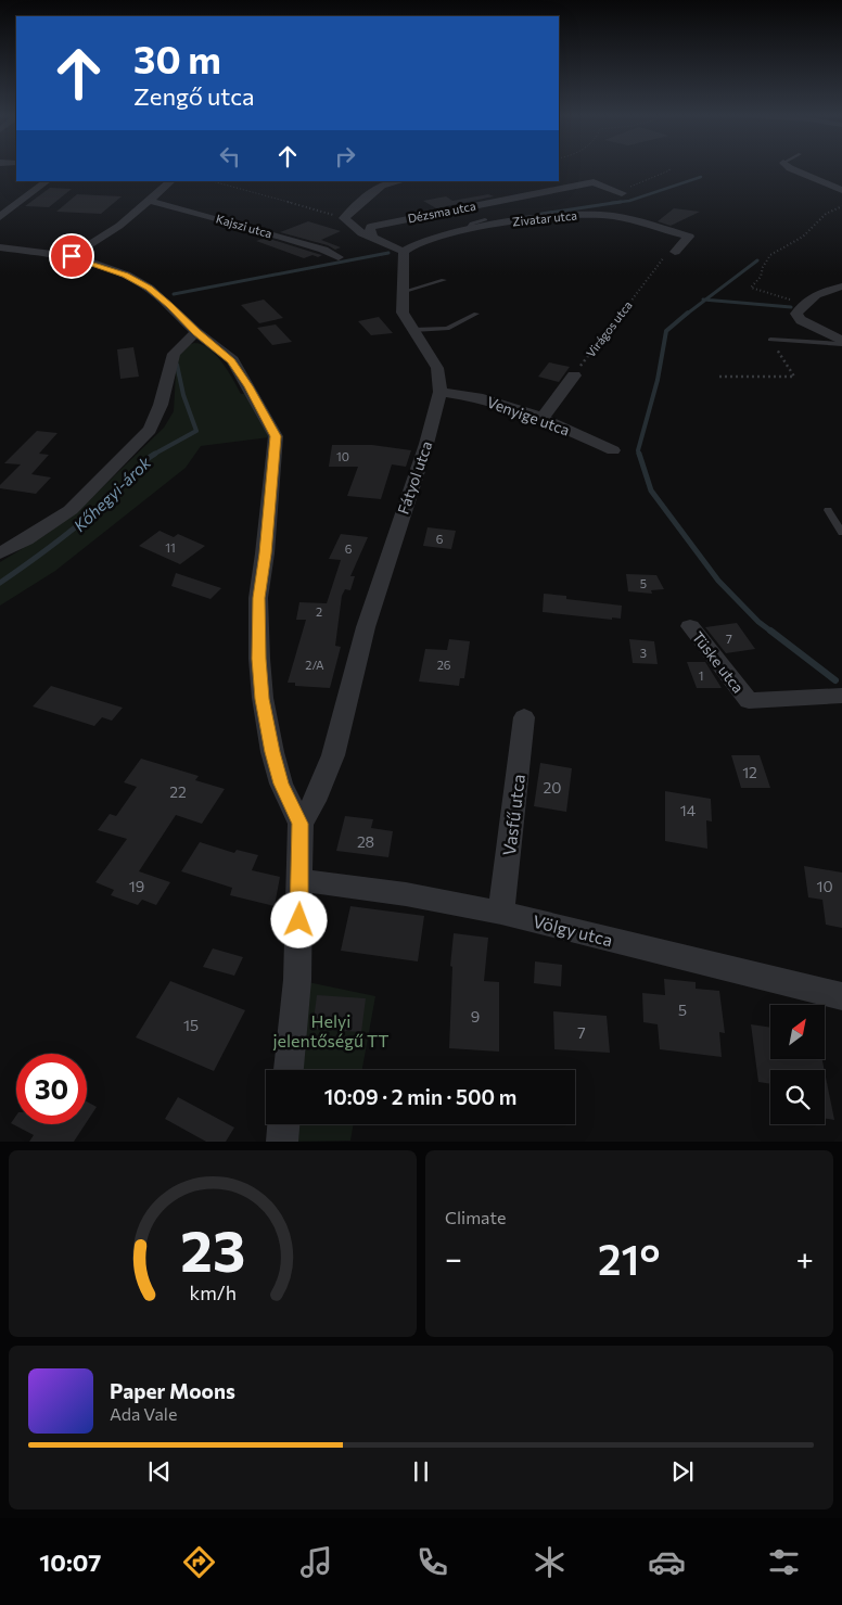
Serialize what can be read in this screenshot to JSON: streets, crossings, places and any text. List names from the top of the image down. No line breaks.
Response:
{"streets":{"street":["Dézsma utca","Zivatar utca","Kajszi utca","Venyige utca","Fátyol utca","Tüske utca","Vasfű utca","Völgy utca"],"path":["Virágos utca"]},"crossings":[["Zivatar utca","Virágos utca"],["Zivatar utca","Fátyol utca"],["Venyige utca","Fátyol utca"],["Vasfű utca","Völgy utca"]],"water":["Kőhegyi-árok"],"parks":["Helyi jelentőségű TT"],"house_numbers":["10","6","11","6","5","2","7","3","2/A","26","1","12","20","22","14","28","19","10","5","9","15","7"],"north":"top right","page":{"turn":["30 m","Zengő utca"],"limit":"30","trip":"10:09 · 2 min · 500 m","tile":"Climate","heat":["−","21°","+"],"song":["Paper Moons","Ada Vale"],"tabs":"10:07","gauge":["23","km/h"]}}
